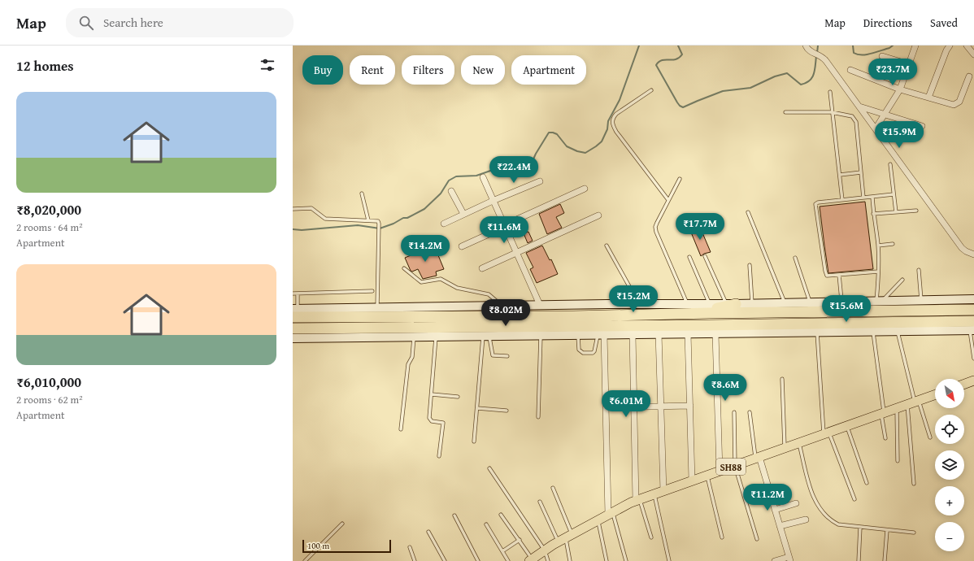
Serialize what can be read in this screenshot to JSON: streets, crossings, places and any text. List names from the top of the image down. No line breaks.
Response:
{"streets":{"main road":["SH88"]},"scale_bar":"100 m","north":"bottom right","page":{"header":"Map","search":"Search here","nav":["Map","Directions","Saved"],"heading":"12 homes","chip":["Buy","Rent","Filters","New","Apartment"],"price":["₹23.7M","₹15.9M","₹22.4M","₹17.7M","₹11.6M","₹14.2M","₹15.2M","₹15.6M","₹8.02M","₹8.6M","₹6.01M","₹11.2M"],"list":[{"name":"₹8,020,000","note":"2 rooms · 64 m² · Apartment"},{"name":"₹6,010,000","note":"2 rooms · 62 m² · Apartment"}],"map_buttons":["+","−"],"scale":"100 m"}}
